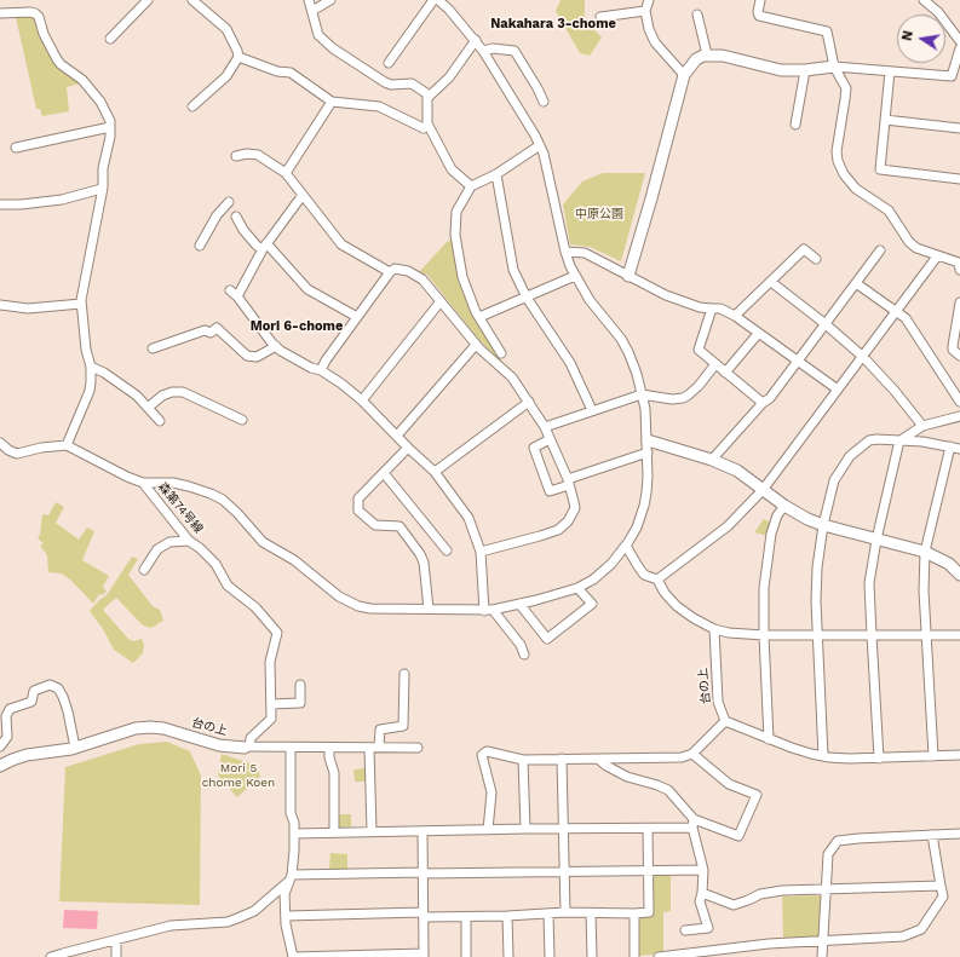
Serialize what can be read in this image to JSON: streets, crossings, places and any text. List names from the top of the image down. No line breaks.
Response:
{"streets":{"street":["森第74号線","台の上"]},"crossings":[["森第74号線","台の上"]],"districts":["Nakahara 3-chome","Mori 6-chome"],"parks":["中原公園","Mori 5 chome Koen"],"north":"left"}
